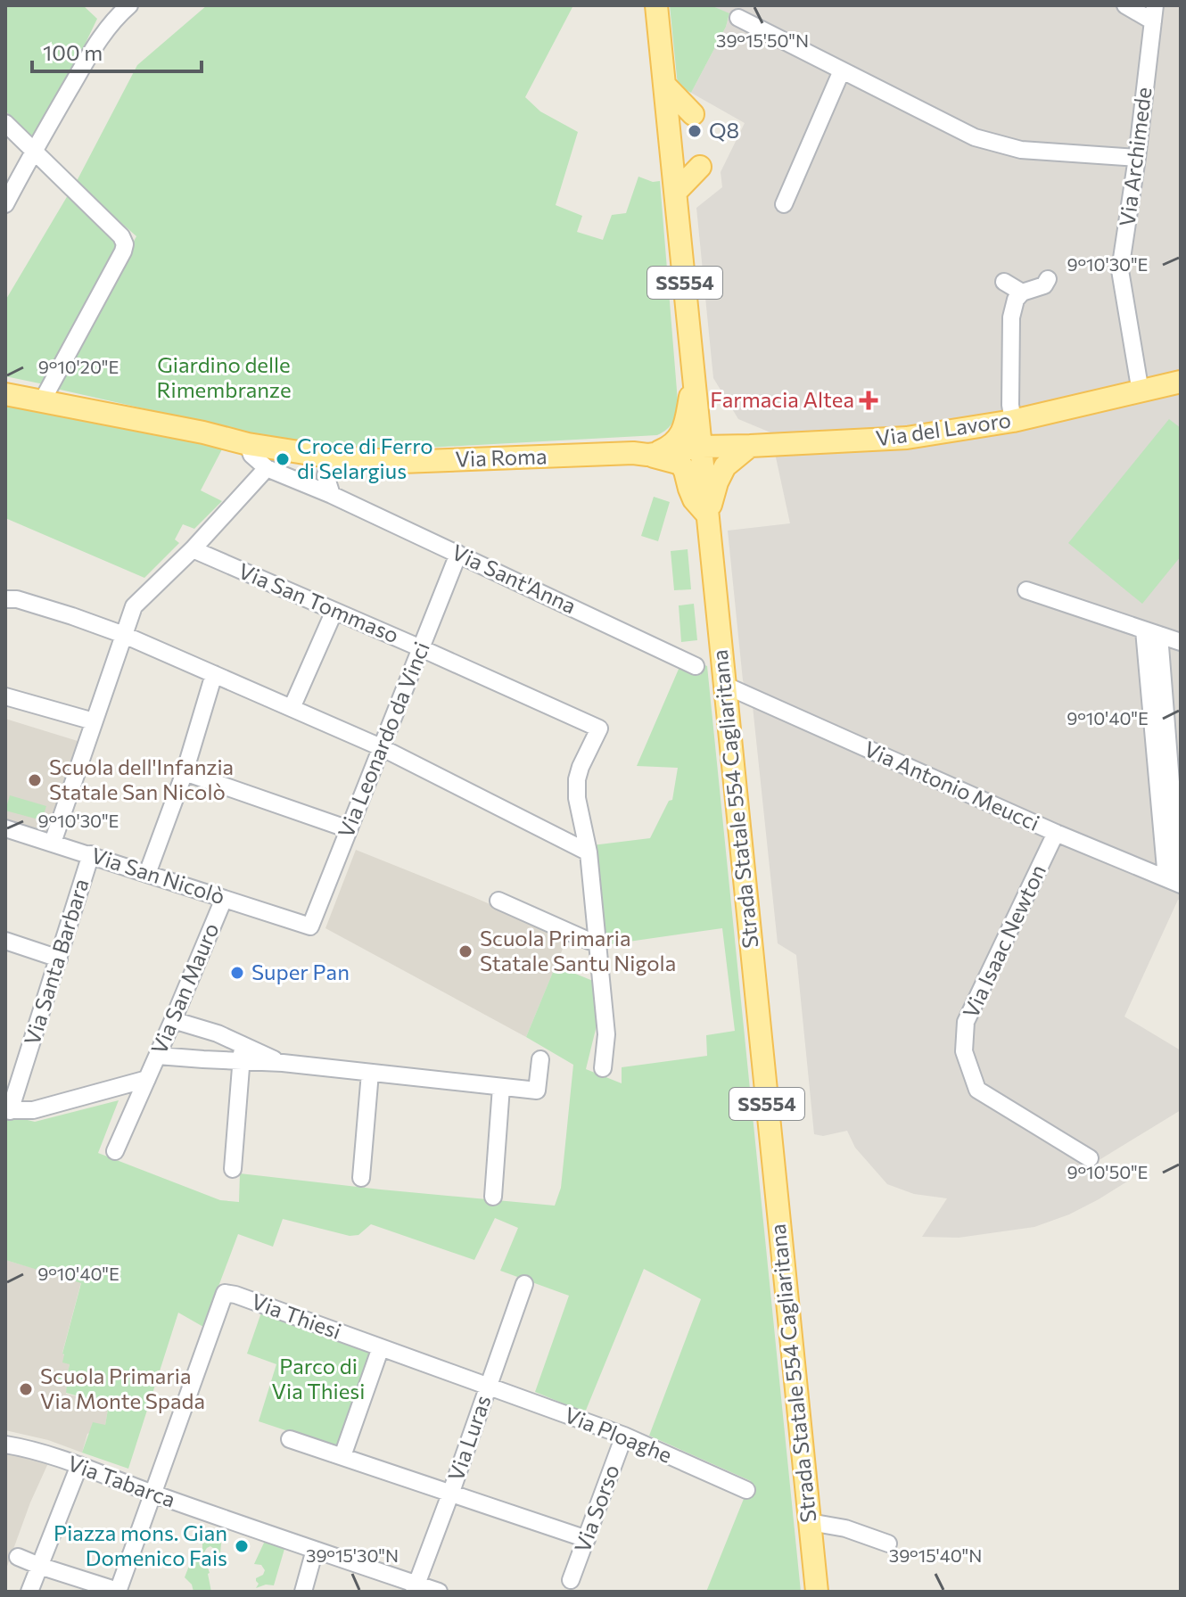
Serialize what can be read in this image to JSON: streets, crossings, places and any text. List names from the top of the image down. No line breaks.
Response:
{"streets":{"main road":["SS554","Via del Lavoro","Via Roma","Strada Statale 554 Cagliaritana"],"street":["Via Archimede","Via Sant'Anna","Via San Tommaso","Via Leonardo da Vinci","Via Antonio Meucci","Via San Nicolò","Via Isaac Newton","Via Santa Barbara","Via San Mauro","Via Thiesi","Via Ploaghe","Via Luras","Via Tabarca","Via Sorso"]},"crossings":[["Via Archimede","Via del Lavoro"],["Via del Lavoro","Via Roma"],["Via del Lavoro","Strada Statale 554 Cagliaritana"],["Via Roma","Via Sant'Anna"],["Via Roma","Strada Statale 554 Cagliaritana"],["Via Sant'Anna","Via Leonardo da Vinci"],["Via San Tommaso","Via Leonardo da Vinci"],["Via Leonardo da Vinci","Via San Nicolò"],["Via Antonio Meucci","Strada Statale 554 Cagliaritana"],["Via Antonio Meucci","Via Isaac Newton"],["Via San Nicolò","Via Santa Barbara"],["Via San Nicolò","Via San Mauro"],["Via Santa Barbara","Via San Mauro"],["Via Thiesi","Via Ploaghe"],["Via Thiesi","Via Luras"],["Via Thiesi","Via Tabarca"],["Via Ploaghe","Via Luras"],["Via Ploaghe","Via Sorso"],["Via Luras","Via Tabarca"]],"parks":["Giardino delle Rimembranze","Parco di Via Thiesi"],"places":{"other":["Q8","Croce di Ferro di Selargius","Scuola dell'Infanzia Statale San Nicolò","Scuola Primaria Statale Santu Nigola","Super Pan","Scuola Primaria Via Monte Spada","Piazza mons. Gian Domenico Fais"],"health":["Farmacia Altea"]},"scale_bar":"100 m","coordinates":["39°15'50\"N","9°10'30\"E","9°10'20\"E","9°10'40\"E","9°10'50\"E","39°15'30\"N","39°15'40\"N"]}
